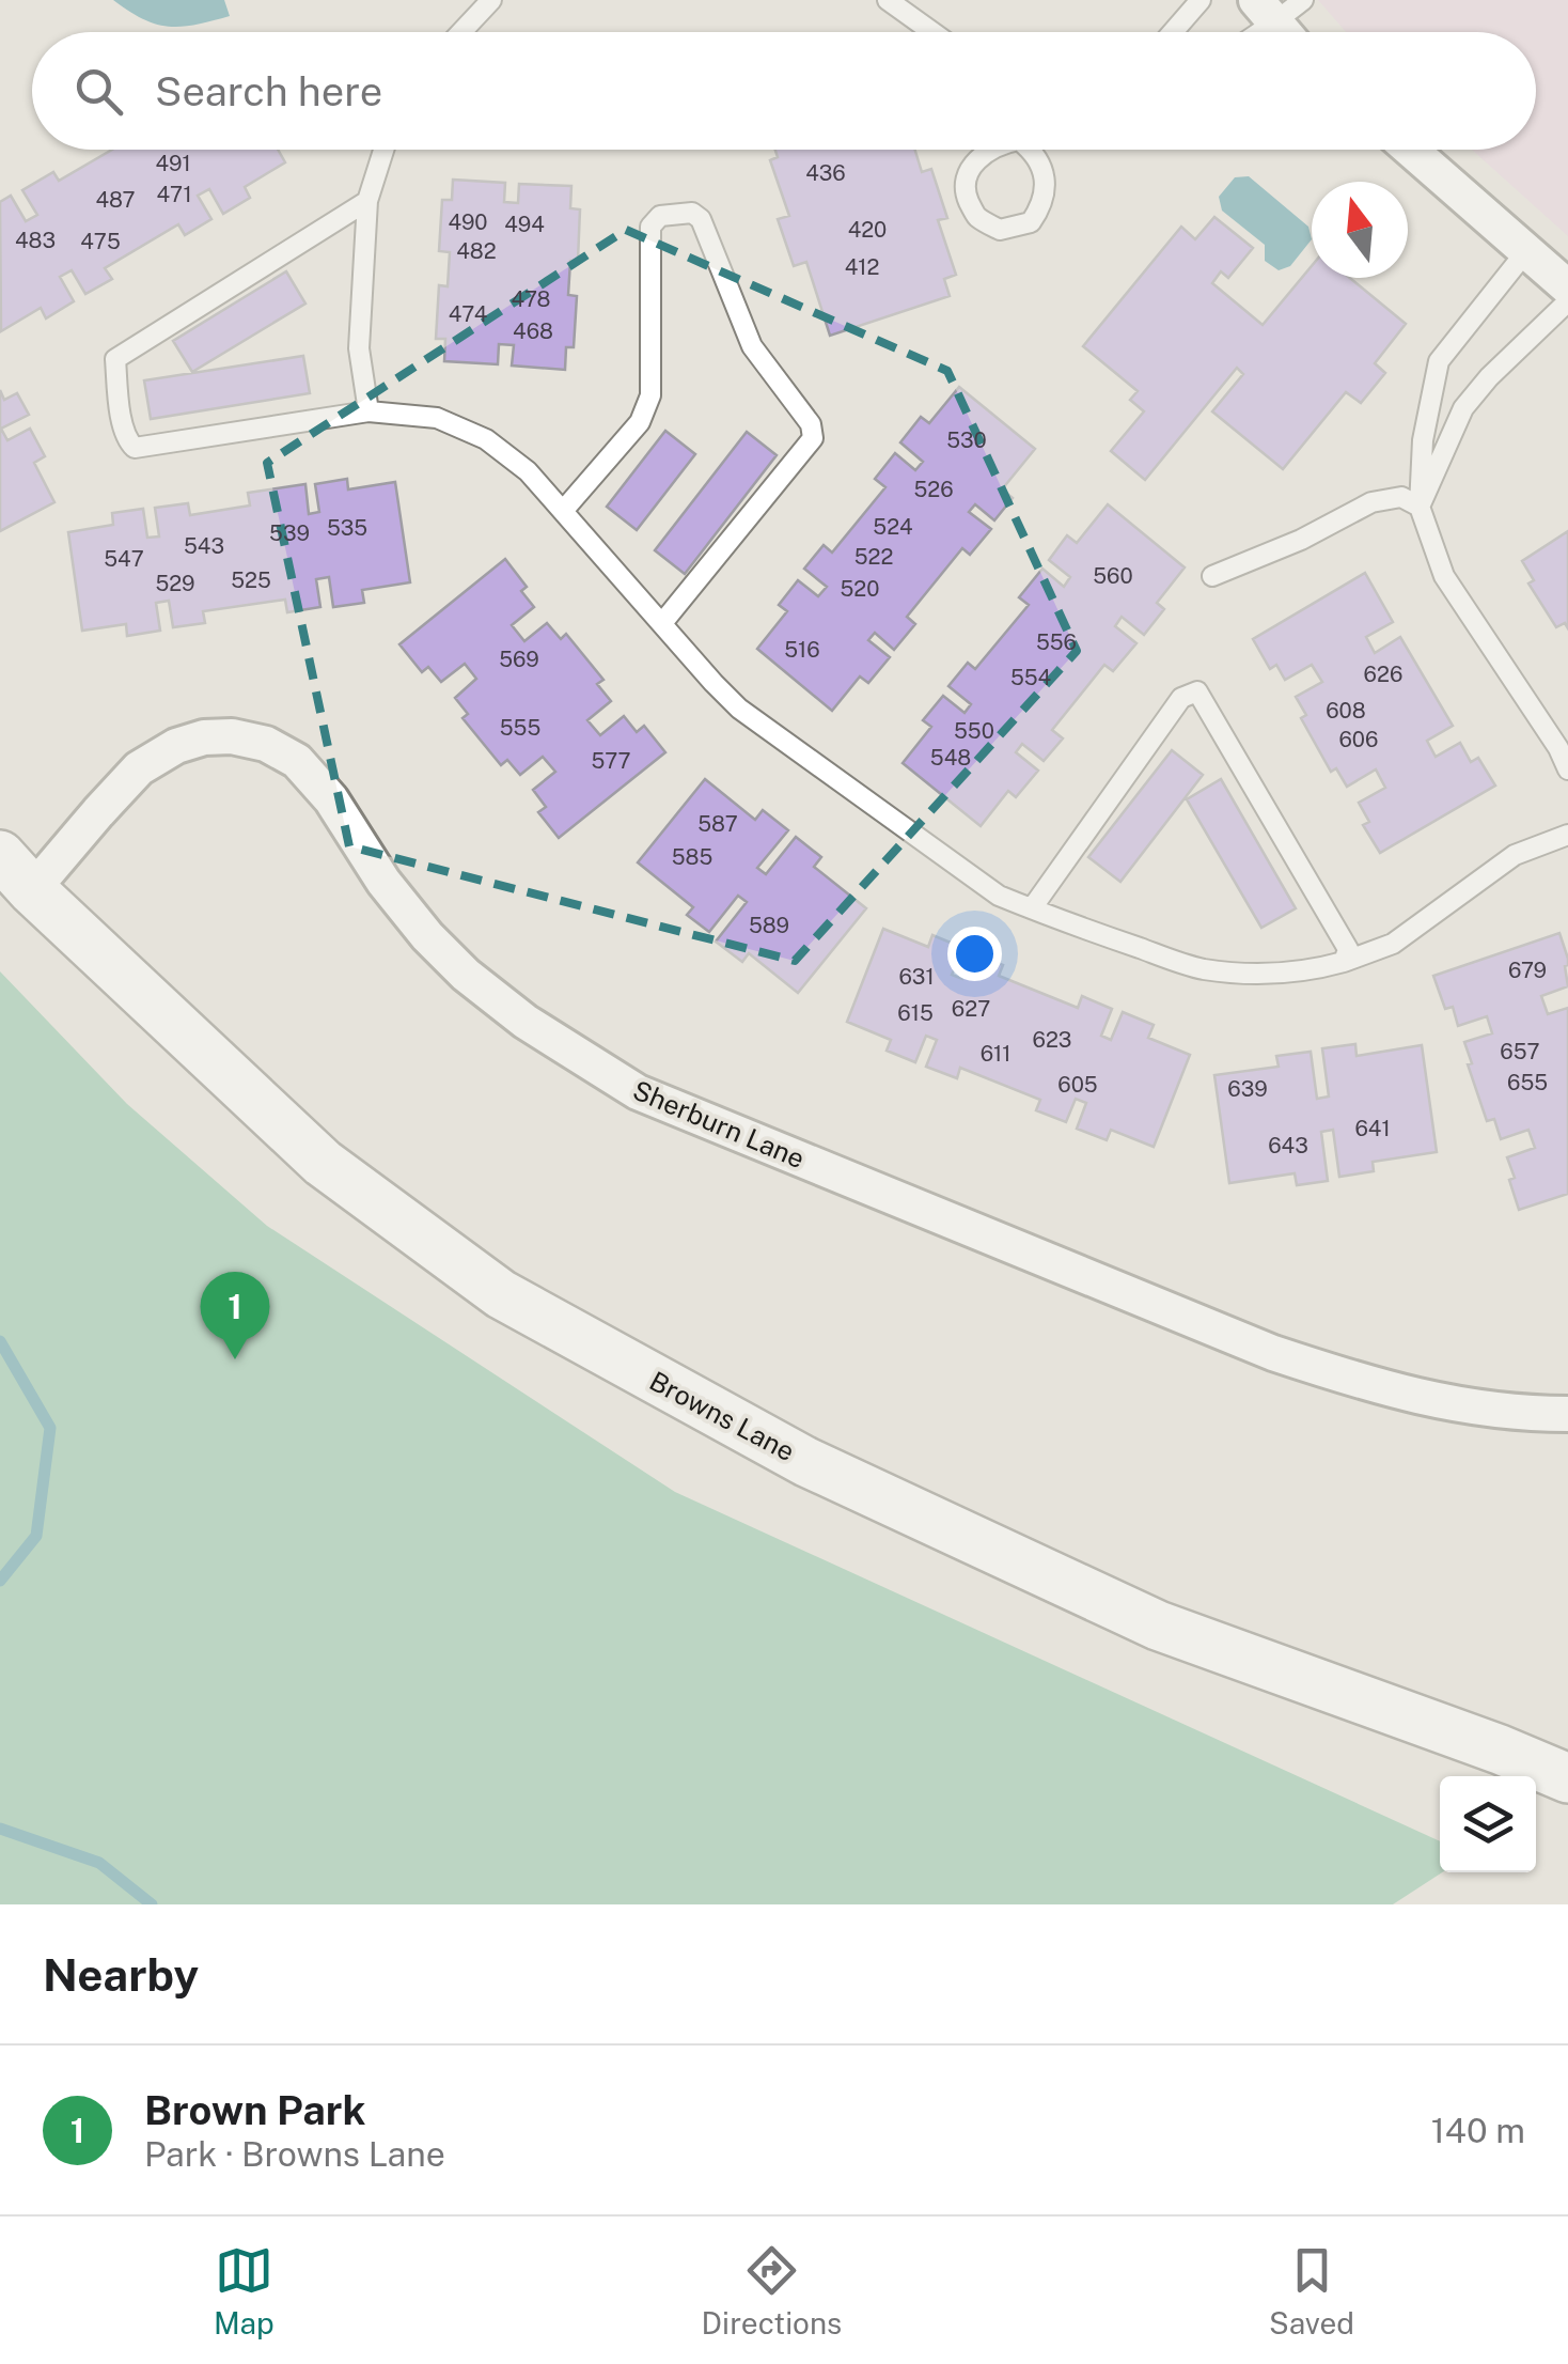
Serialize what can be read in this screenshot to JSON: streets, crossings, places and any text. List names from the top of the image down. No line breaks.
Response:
{"streets":{"street":["Sherburn Lane","Browns Lane"]},"crossings":[["Sherburn Lane","Browns Lane"]],"house_numbers":["491","436","471","487","490","494","420","483","475","482","412","478","474","468","530","526","524","535","539","543","522","547","560","525","529","520","556","516","569","626","554","608","555","550","606","548","577","587","585","589","679","631","627","615","623","657","611","655","605","639","641","643"],"north":"top","page":{"search":"Search here","pins":"1","heading":"Nearby","list":[{"mark":"1","name":"Brown Park","note":"Park · Browns Lane","value":"140 m"}],"nav":["Map","Directions","Saved"]}}
